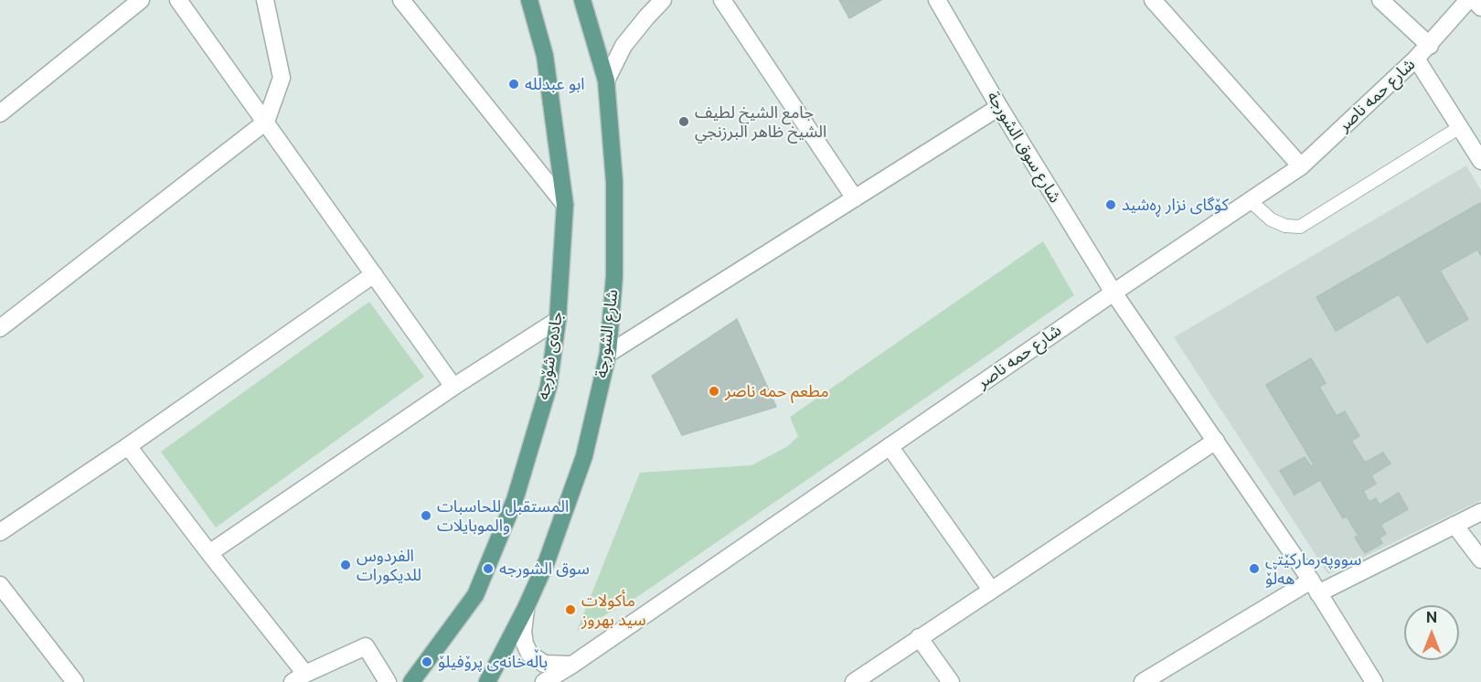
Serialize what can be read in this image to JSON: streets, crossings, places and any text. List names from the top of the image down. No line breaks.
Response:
{"streets":{"main road":["شارع الشورجة","جادەی شۆرجە"],"street":["شارع حمه ناصر","شارع سوق الشورجة"]},"crossings":[["شارع حمه ناصر","شارع سوق الشورجة"]],"places":["ابو عبدلله","جامع الشيخ لطيف الشيخ ظاهر البرزنجي","کۆگای نزار ڕەشید","مطعم حمه ناصر","المستقبل للحاسبات والموبايلات","الفردوس للديكورات","سوق الشورجه","سووپەرمارکێتی هەڵۆ","مأكولات سيد بهروز","باڵەخانەی پرۆفیلۆ"],"north":"top"}
